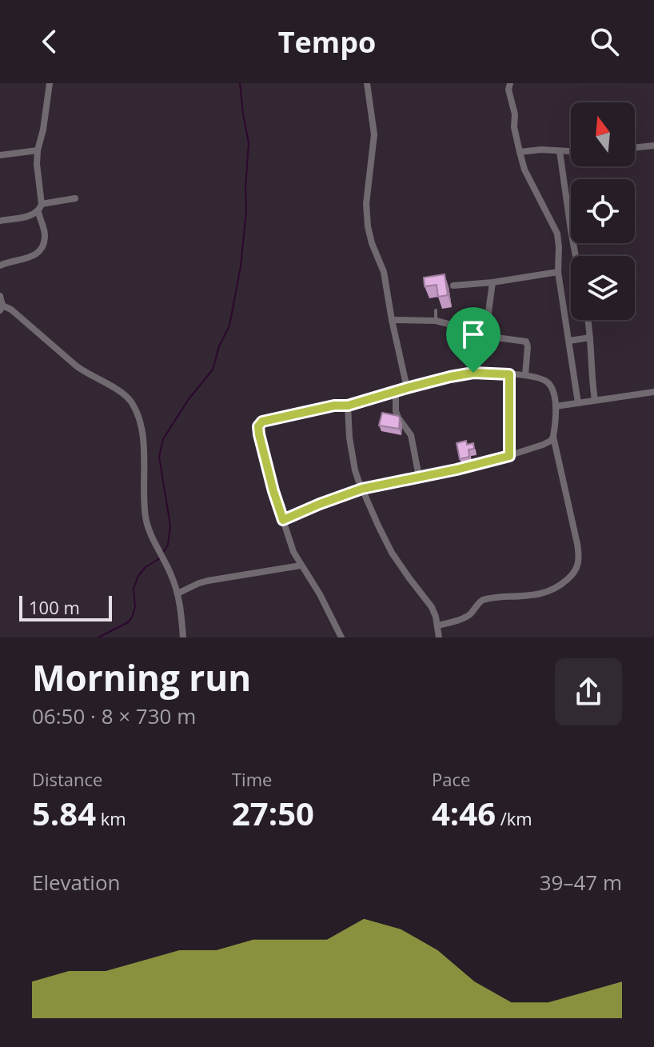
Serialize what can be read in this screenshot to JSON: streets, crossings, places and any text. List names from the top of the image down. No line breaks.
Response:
{"scale_bar":"100 m","north":"top","page":{"header":"Tempo","scale":"100 m","heading":["Morning run","06:50 · 8 × 730 m"],"stats":[["Distance","5.84 km"],["Time","27:50"],["Pace","4:46 /km"]],"chart":["Elevation","39–47 m"]}}
